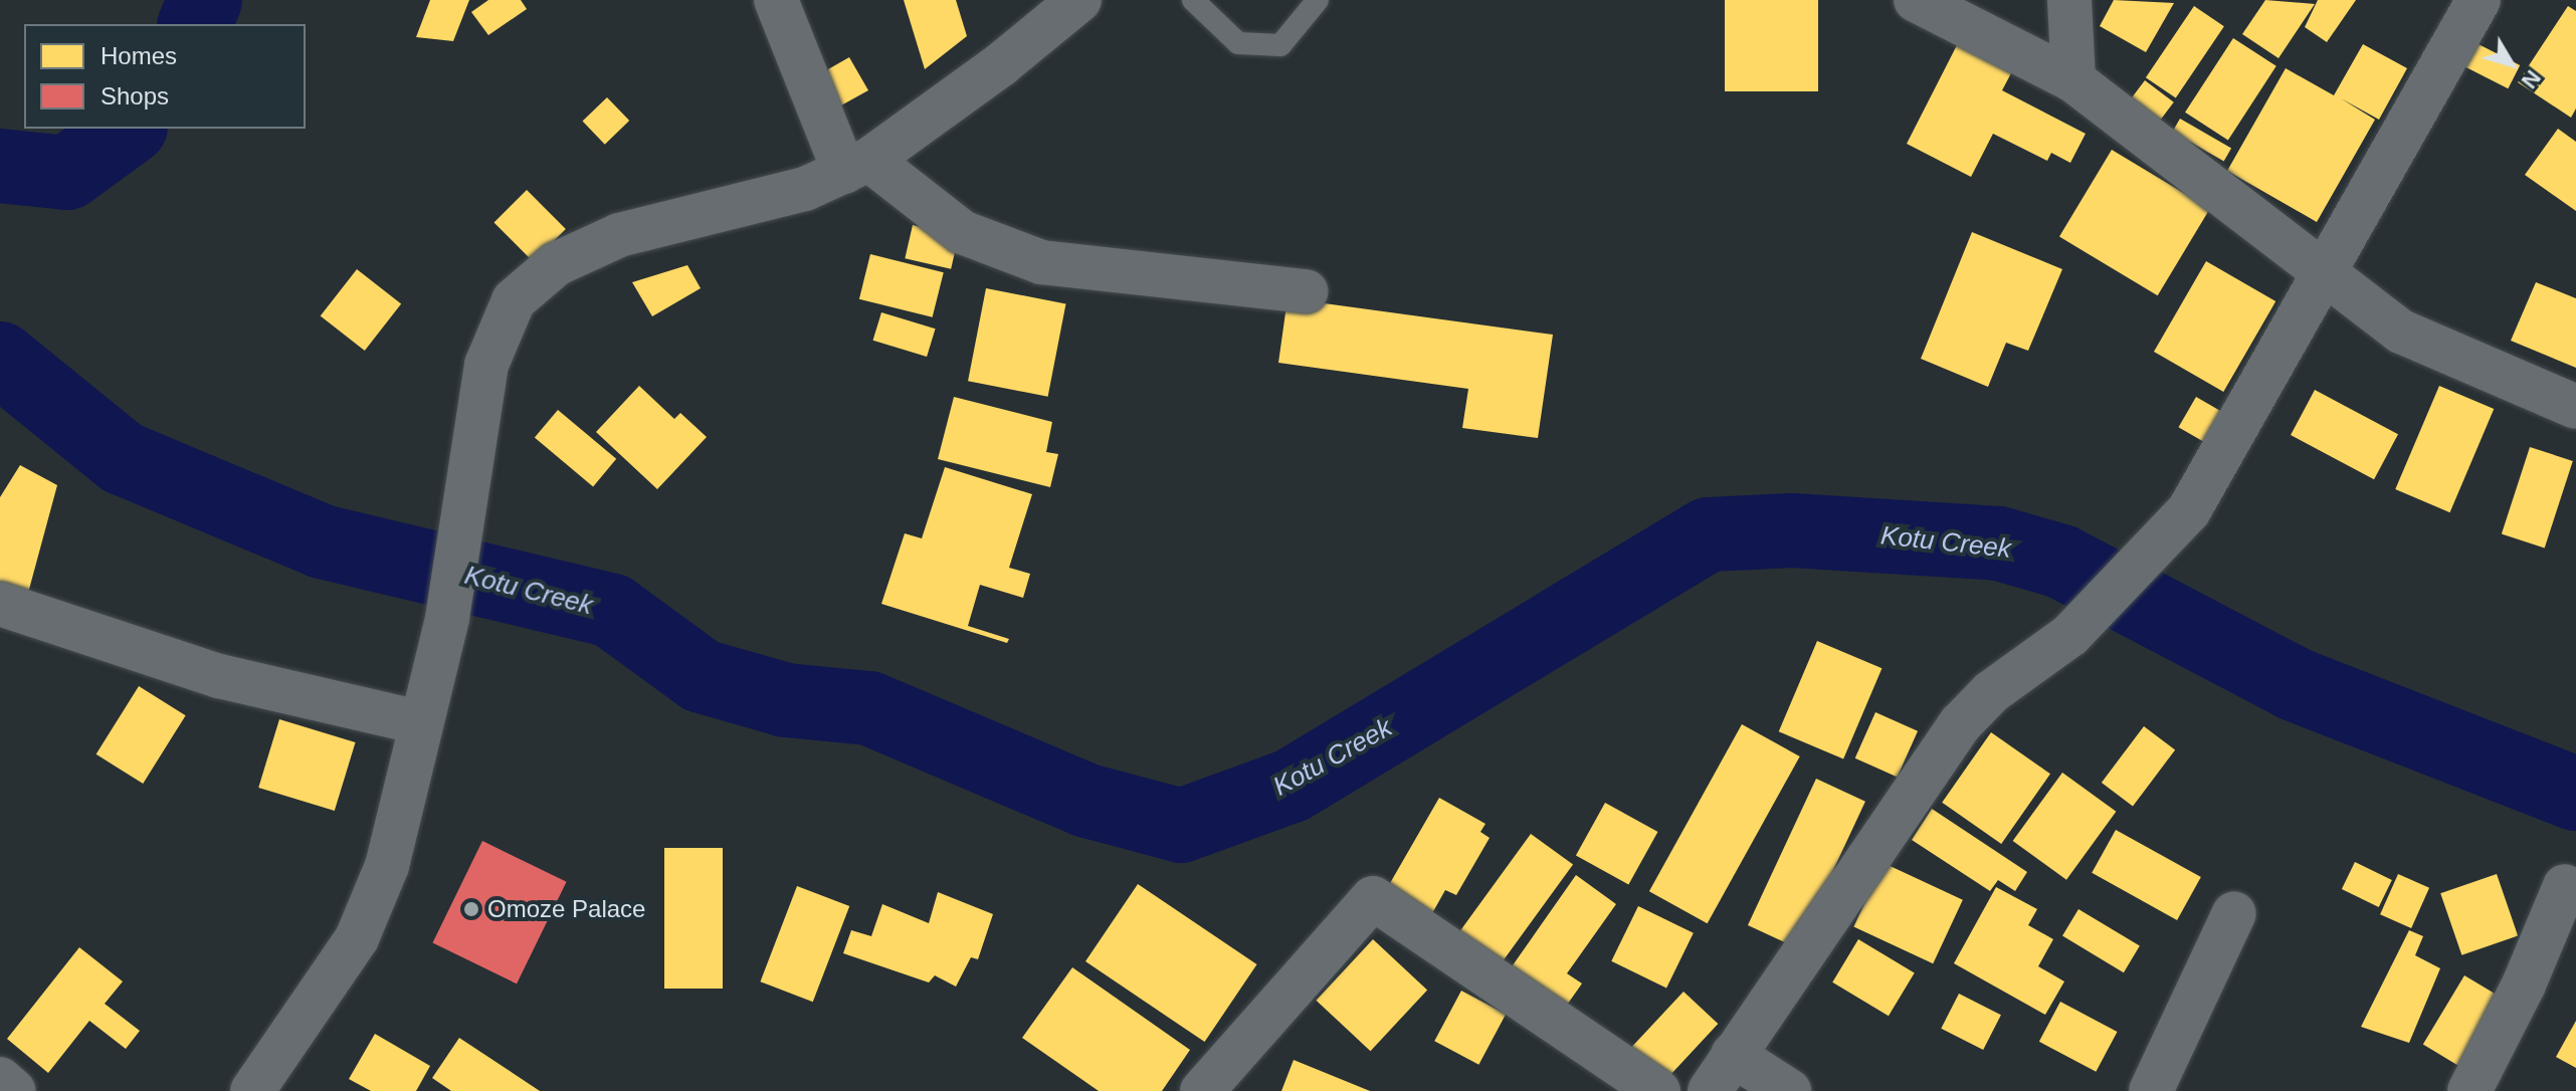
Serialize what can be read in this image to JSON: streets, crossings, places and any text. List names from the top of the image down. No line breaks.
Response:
{"water":["Kotu Creek"],"places":["Omoze Palace"],"legend":["Homes","Shops"],"north":"bottom right"}
